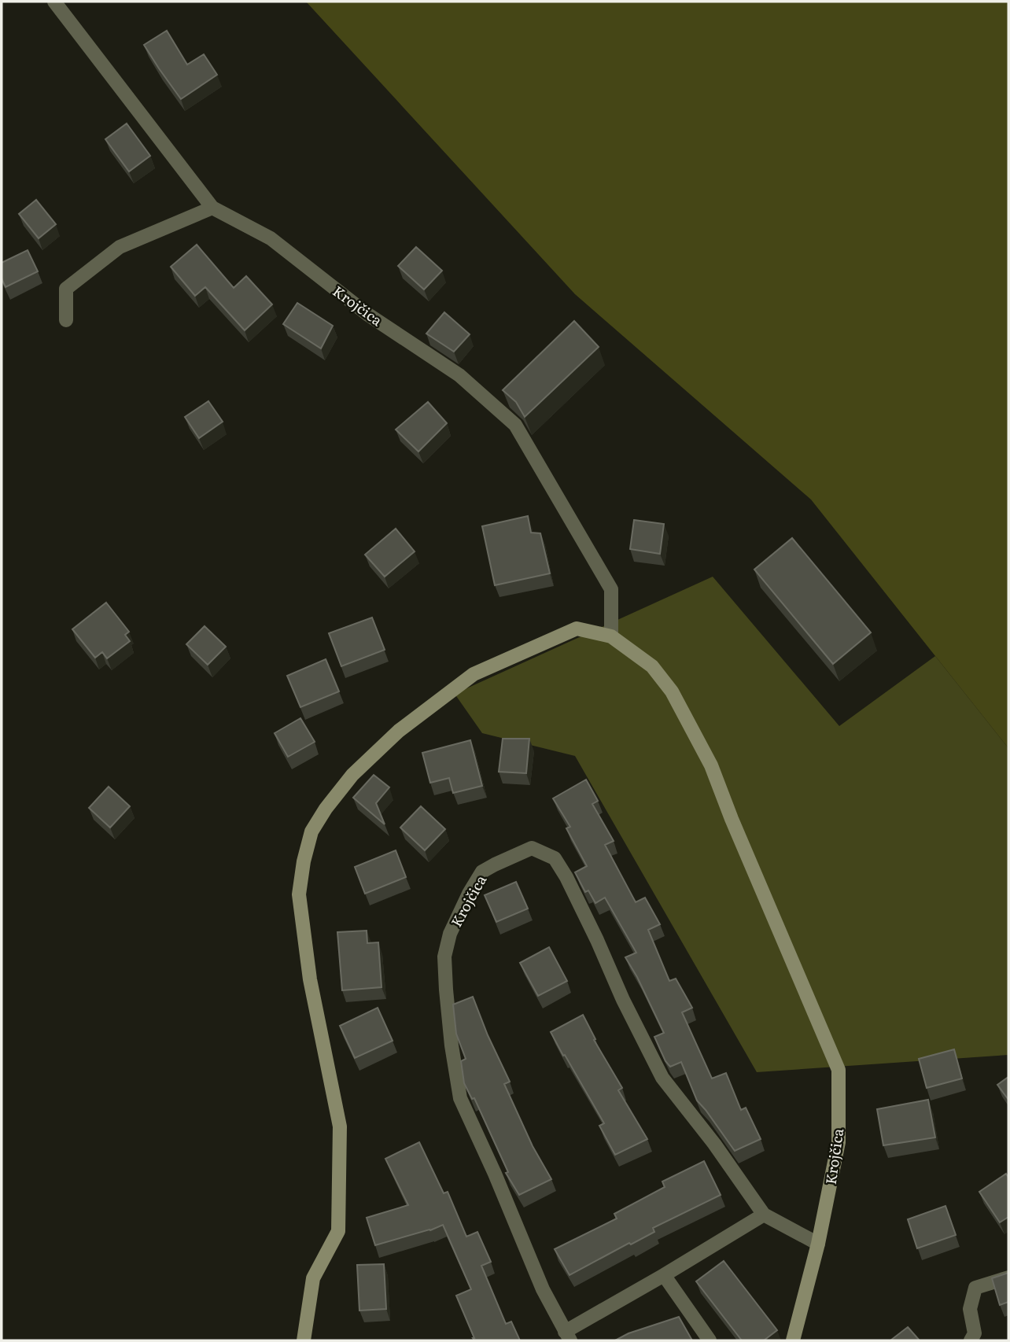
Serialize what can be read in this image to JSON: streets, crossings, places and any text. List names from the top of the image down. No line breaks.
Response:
{"streets":{"main road":["Krojčica"]}}
